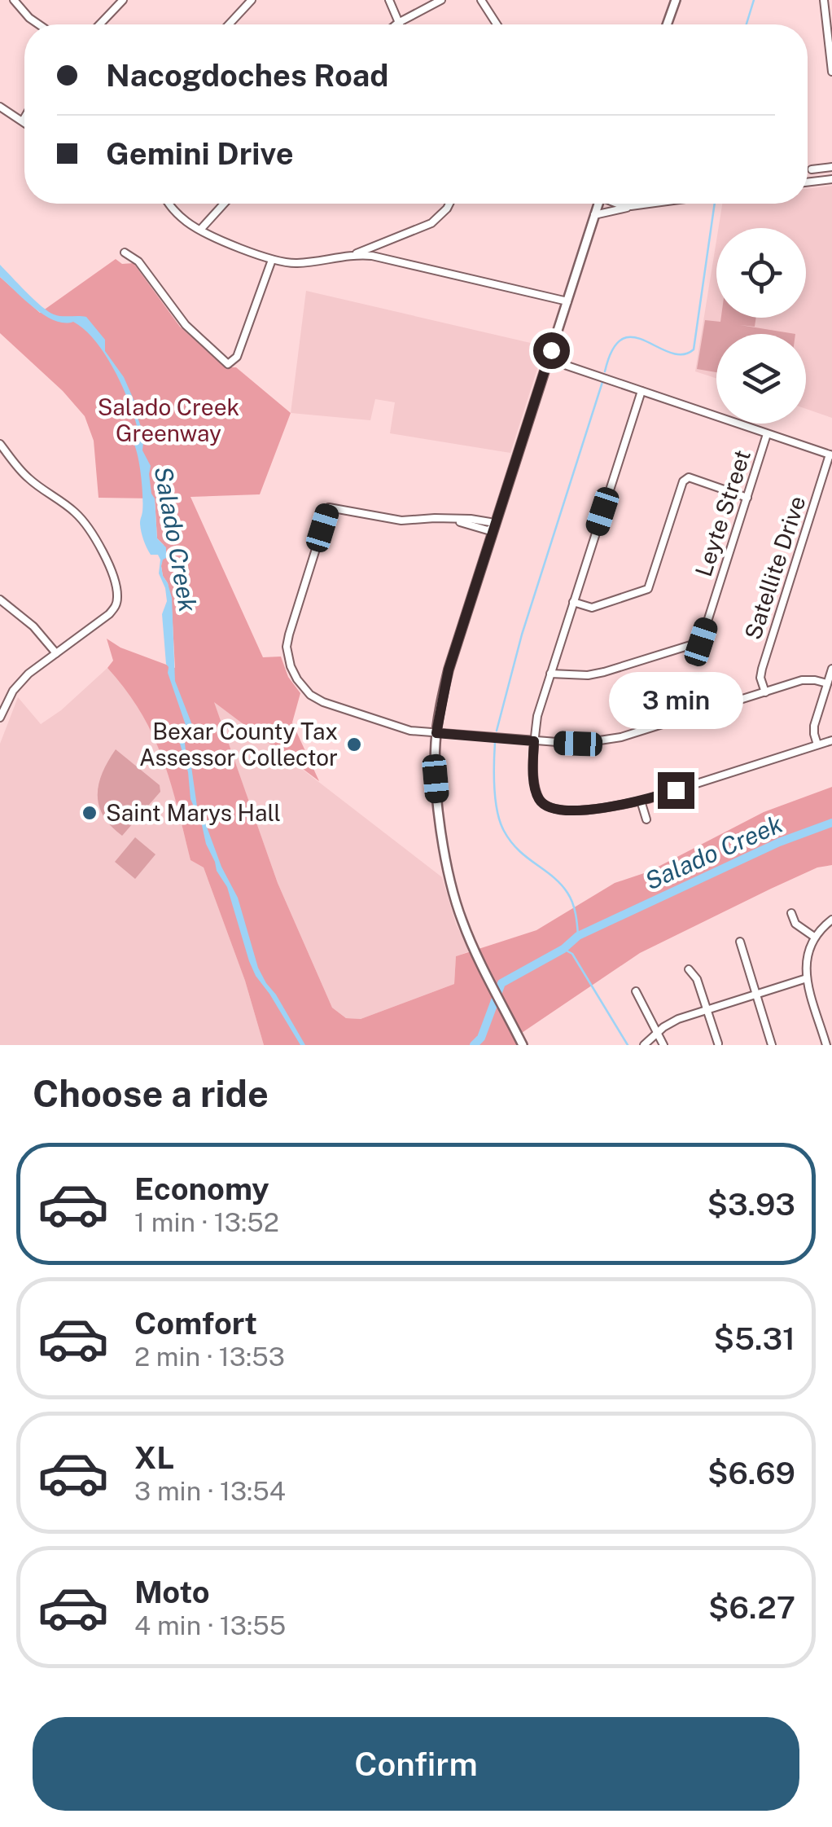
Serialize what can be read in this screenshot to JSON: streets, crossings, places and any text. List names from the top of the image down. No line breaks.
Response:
{"streets":{"street":["Leyte Street","Satellite Drive"]},"water":["Salado Creek"],"parks":["Salado Creek Greenway"],"places":["Bexar County Tax Assessor Collector","Saint Marys Hall"],"page":{"banner":["Nacogdoches Road","Gemini Drive"],"bubble":"3 min","heading":"Choose a ride","list":[{"name":"Economy","note":"1 min · 13:52","value":"$3.93"},{"name":"Comfort","note":"2 min · 13:53","value":"$5.31"},{"name":"XL","note":"3 min · 13:54","value":"$6.69"},{"name":"Moto","note":"4 min · 13:55","value":"$6.27"}],"buttons":"Confirm"}}
